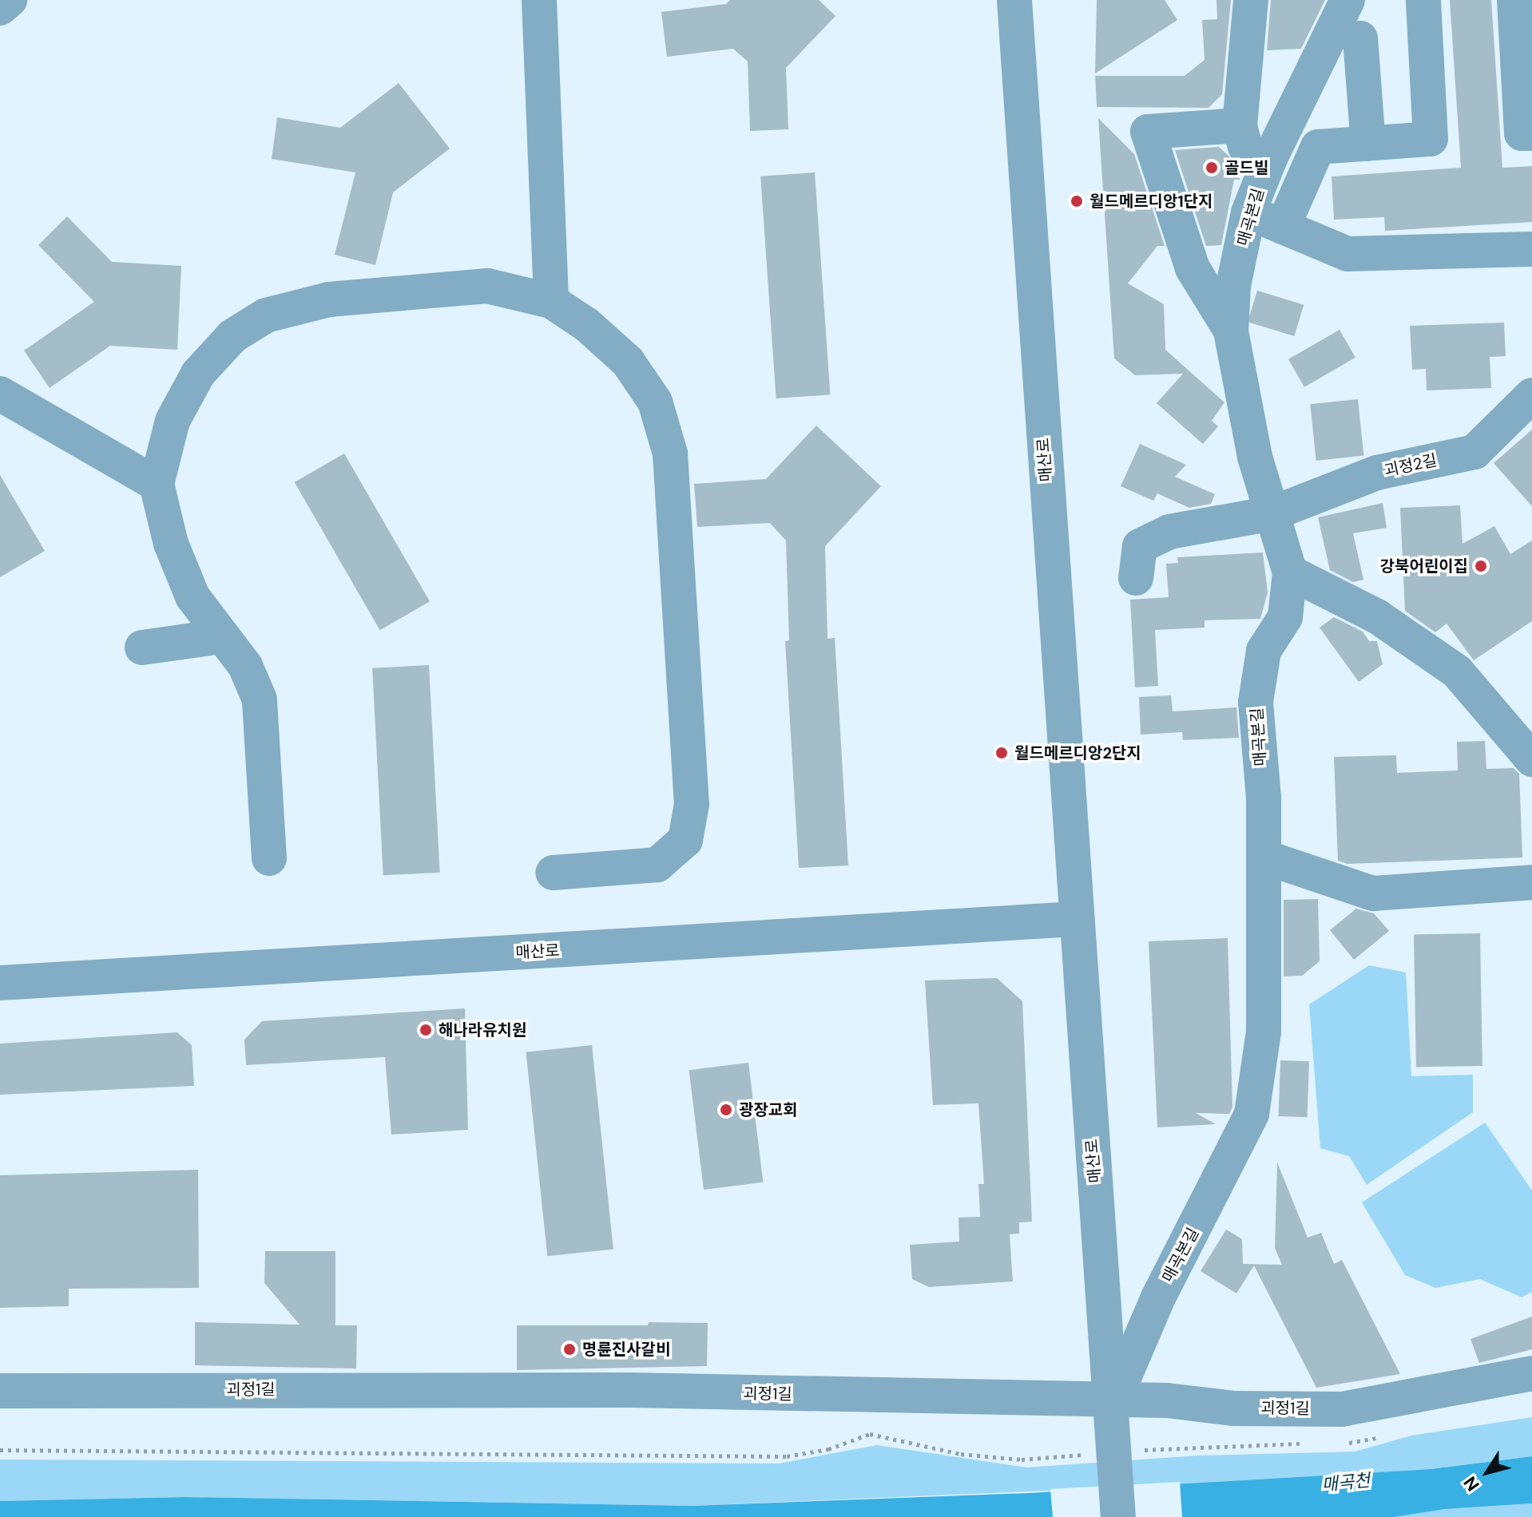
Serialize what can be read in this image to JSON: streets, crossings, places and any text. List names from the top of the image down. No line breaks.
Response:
{"streets":{"street":["매곡본길","매산로","괴정2길","괴정1길"]},"crossings":[["매곡본길","매산로"],["매곡본길","괴정2길"],["매곡본길","괴정1길"],["매산로","괴정1길"]],"water":["매곡천"],"places":["골드빌","월드메르디앙1단지","강북어린이집","월드메르디앙2단지","해나라유치원","광장교회","명륜진사갈비"],"north":"bottom left"}
